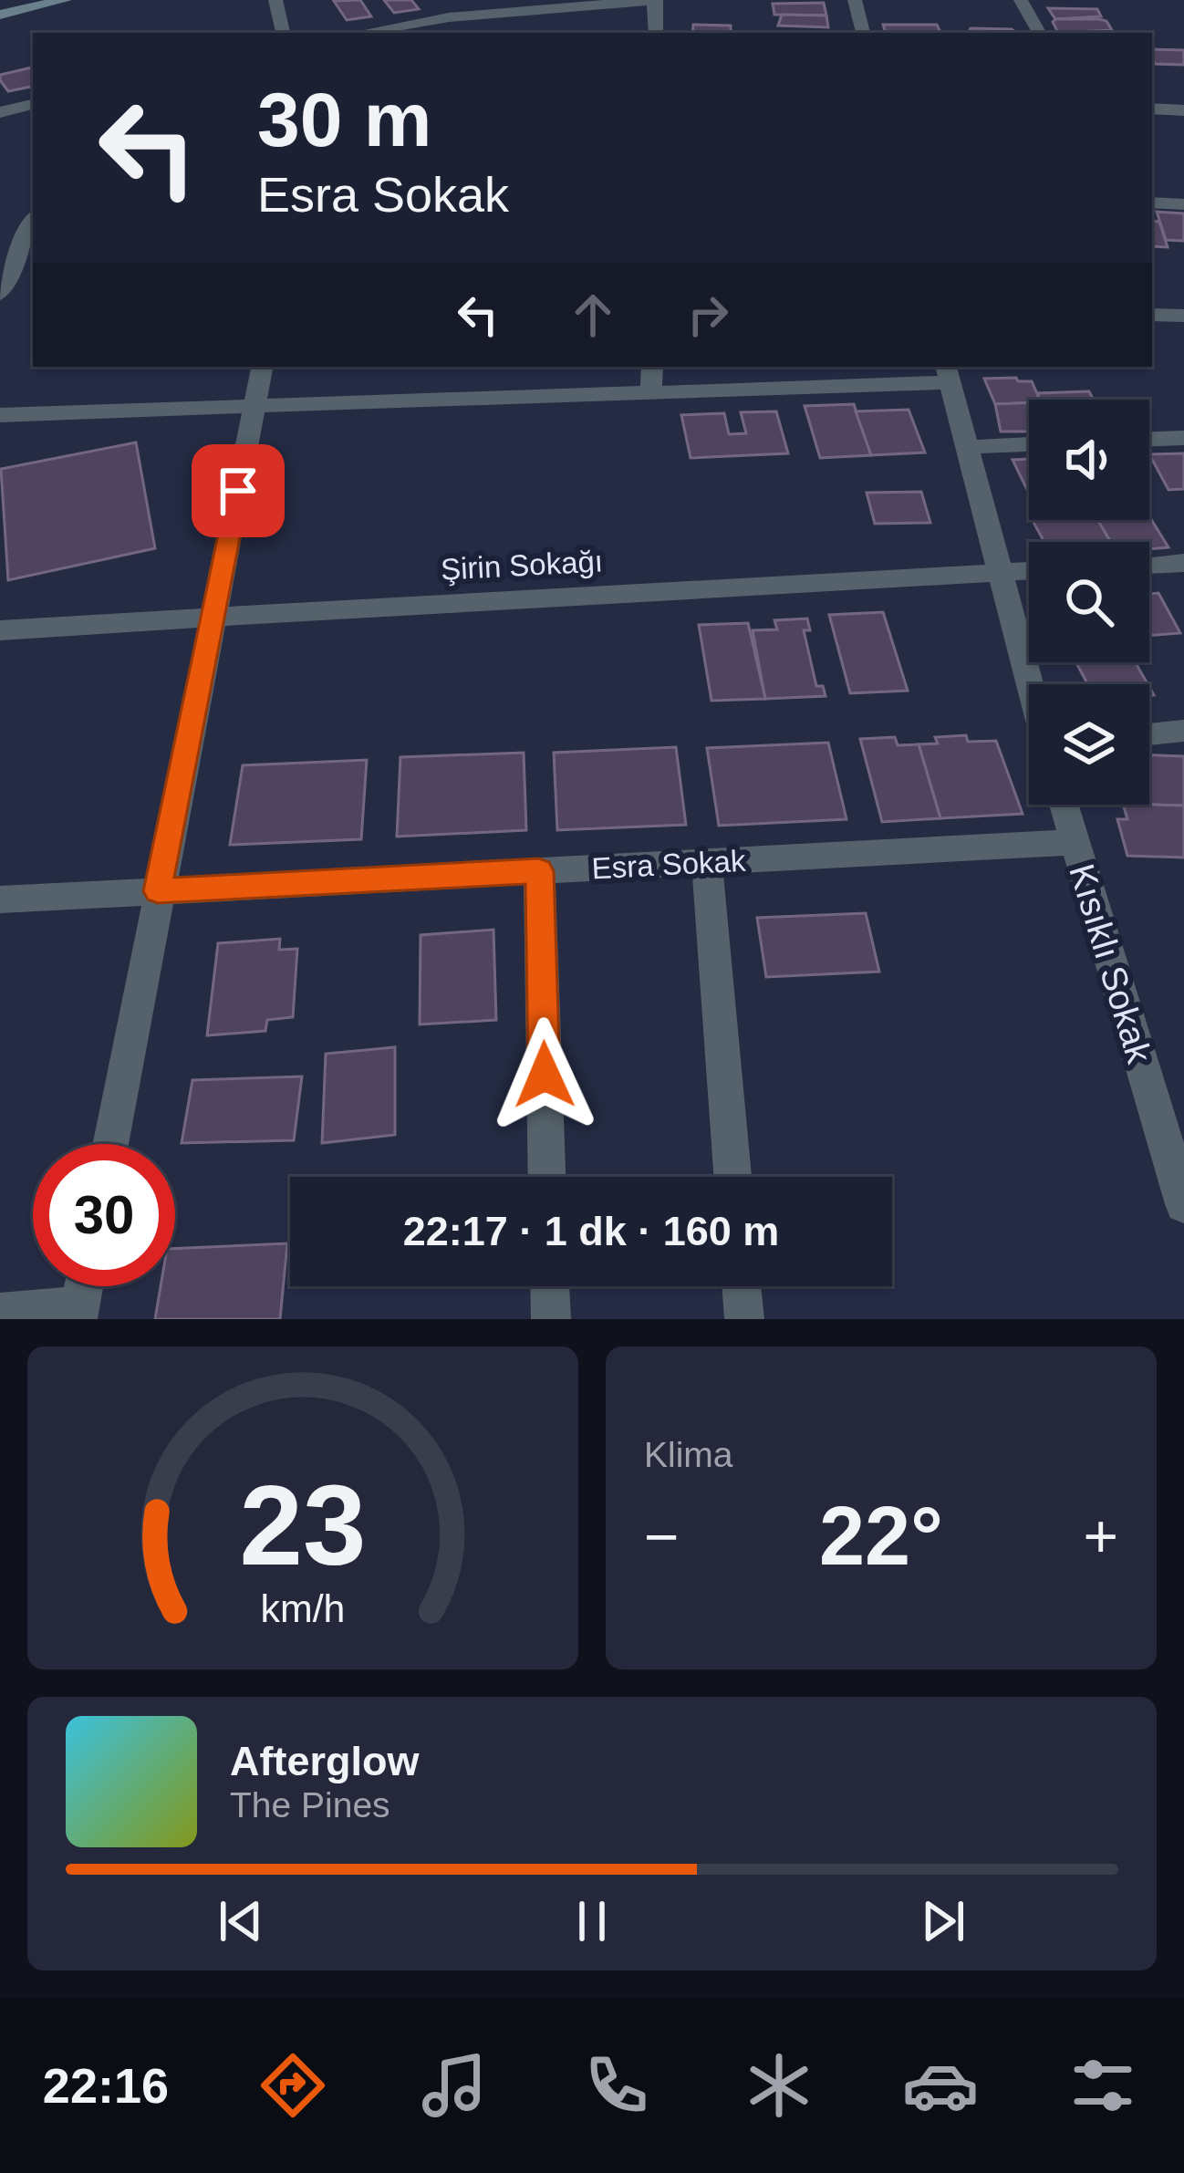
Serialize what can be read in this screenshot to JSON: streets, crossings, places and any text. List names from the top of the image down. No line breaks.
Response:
{"streets":{"street":["Şirin Sokağı","Esra Sokak","Kısıklı Sokak"]},"crossings":[["Esra Sokak","Kısıklı Sokak"]],"page":{"turn":["30 m","Esra Sokak"],"limit":"30","trip":"22:17 · 1 dk · 160 m","tile":"Klima","heat":["−","22°","+"],"song":["Afterglow","The Pines"],"tabs":"22:16","gauge":["23","km/h"]}}
